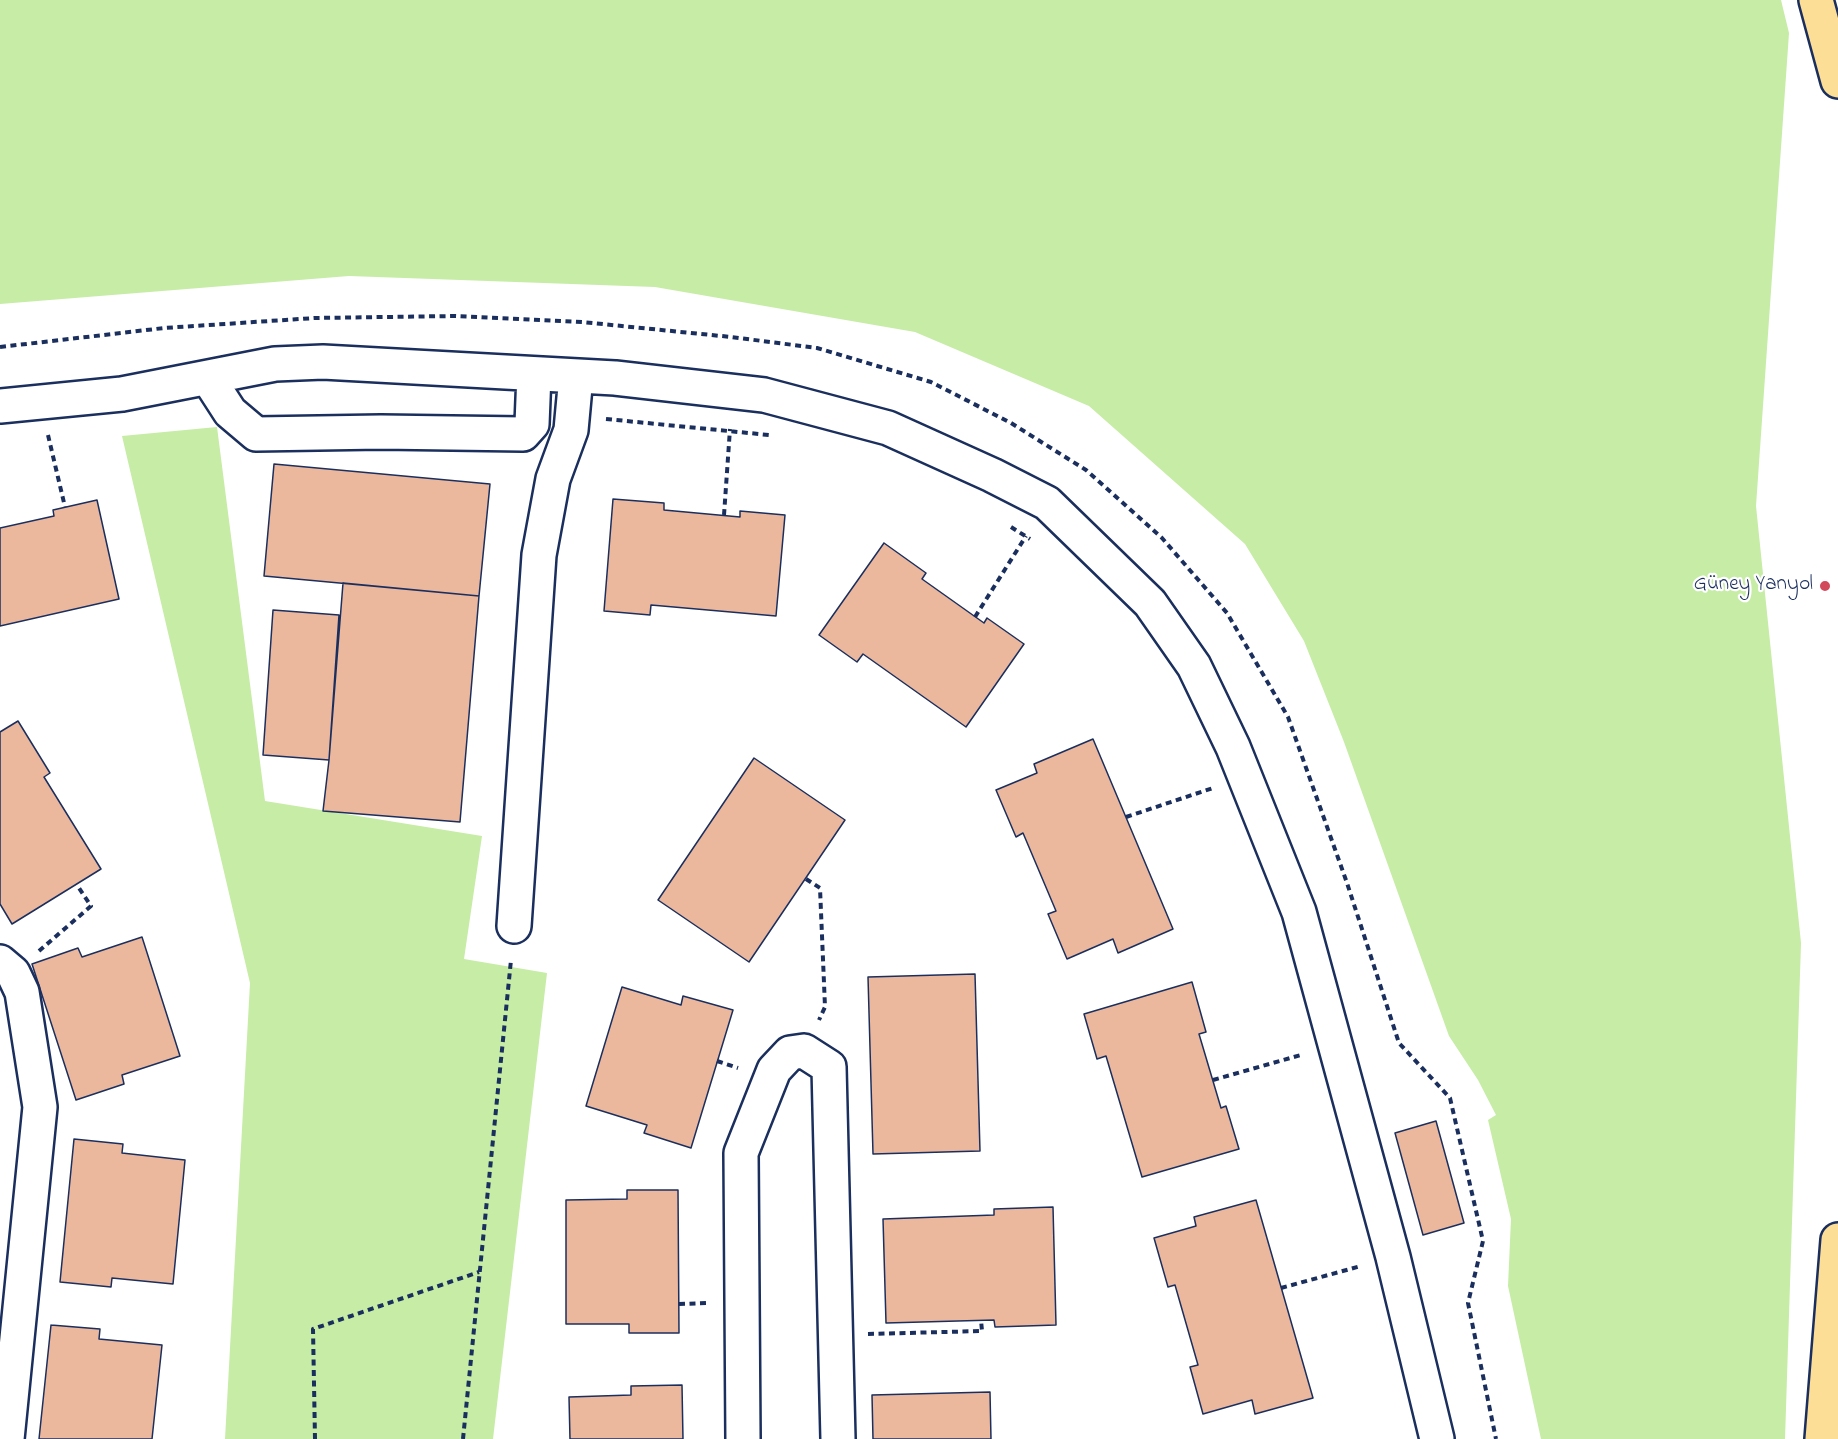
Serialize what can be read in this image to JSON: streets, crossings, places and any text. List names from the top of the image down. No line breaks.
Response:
{"places":["Güney Yanyol"]}
